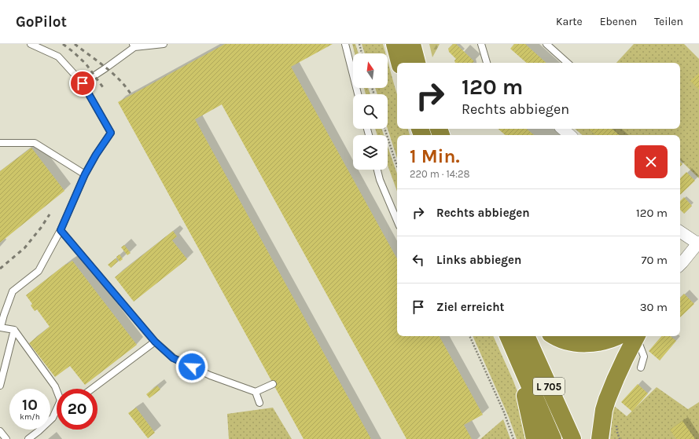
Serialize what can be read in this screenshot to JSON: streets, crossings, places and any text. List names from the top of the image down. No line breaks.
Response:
{"streets":{"highway":["L 705"]},"north":"top","page":{"header":"GoPilot","nav":["Karte","Ebenen","Teilen"],"turn":["120 m","Rechts abbiegen"],"heading":["1 Min.","220 m · 14:28"],"list":[{"name":"Rechts abbiegen","value":"120 m"},{"name":"Links abbiegen","value":"70 m"},{"name":"Ziel erreicht","value":"30 m"}],"speed":"10 km/h","limit":"20"}}
